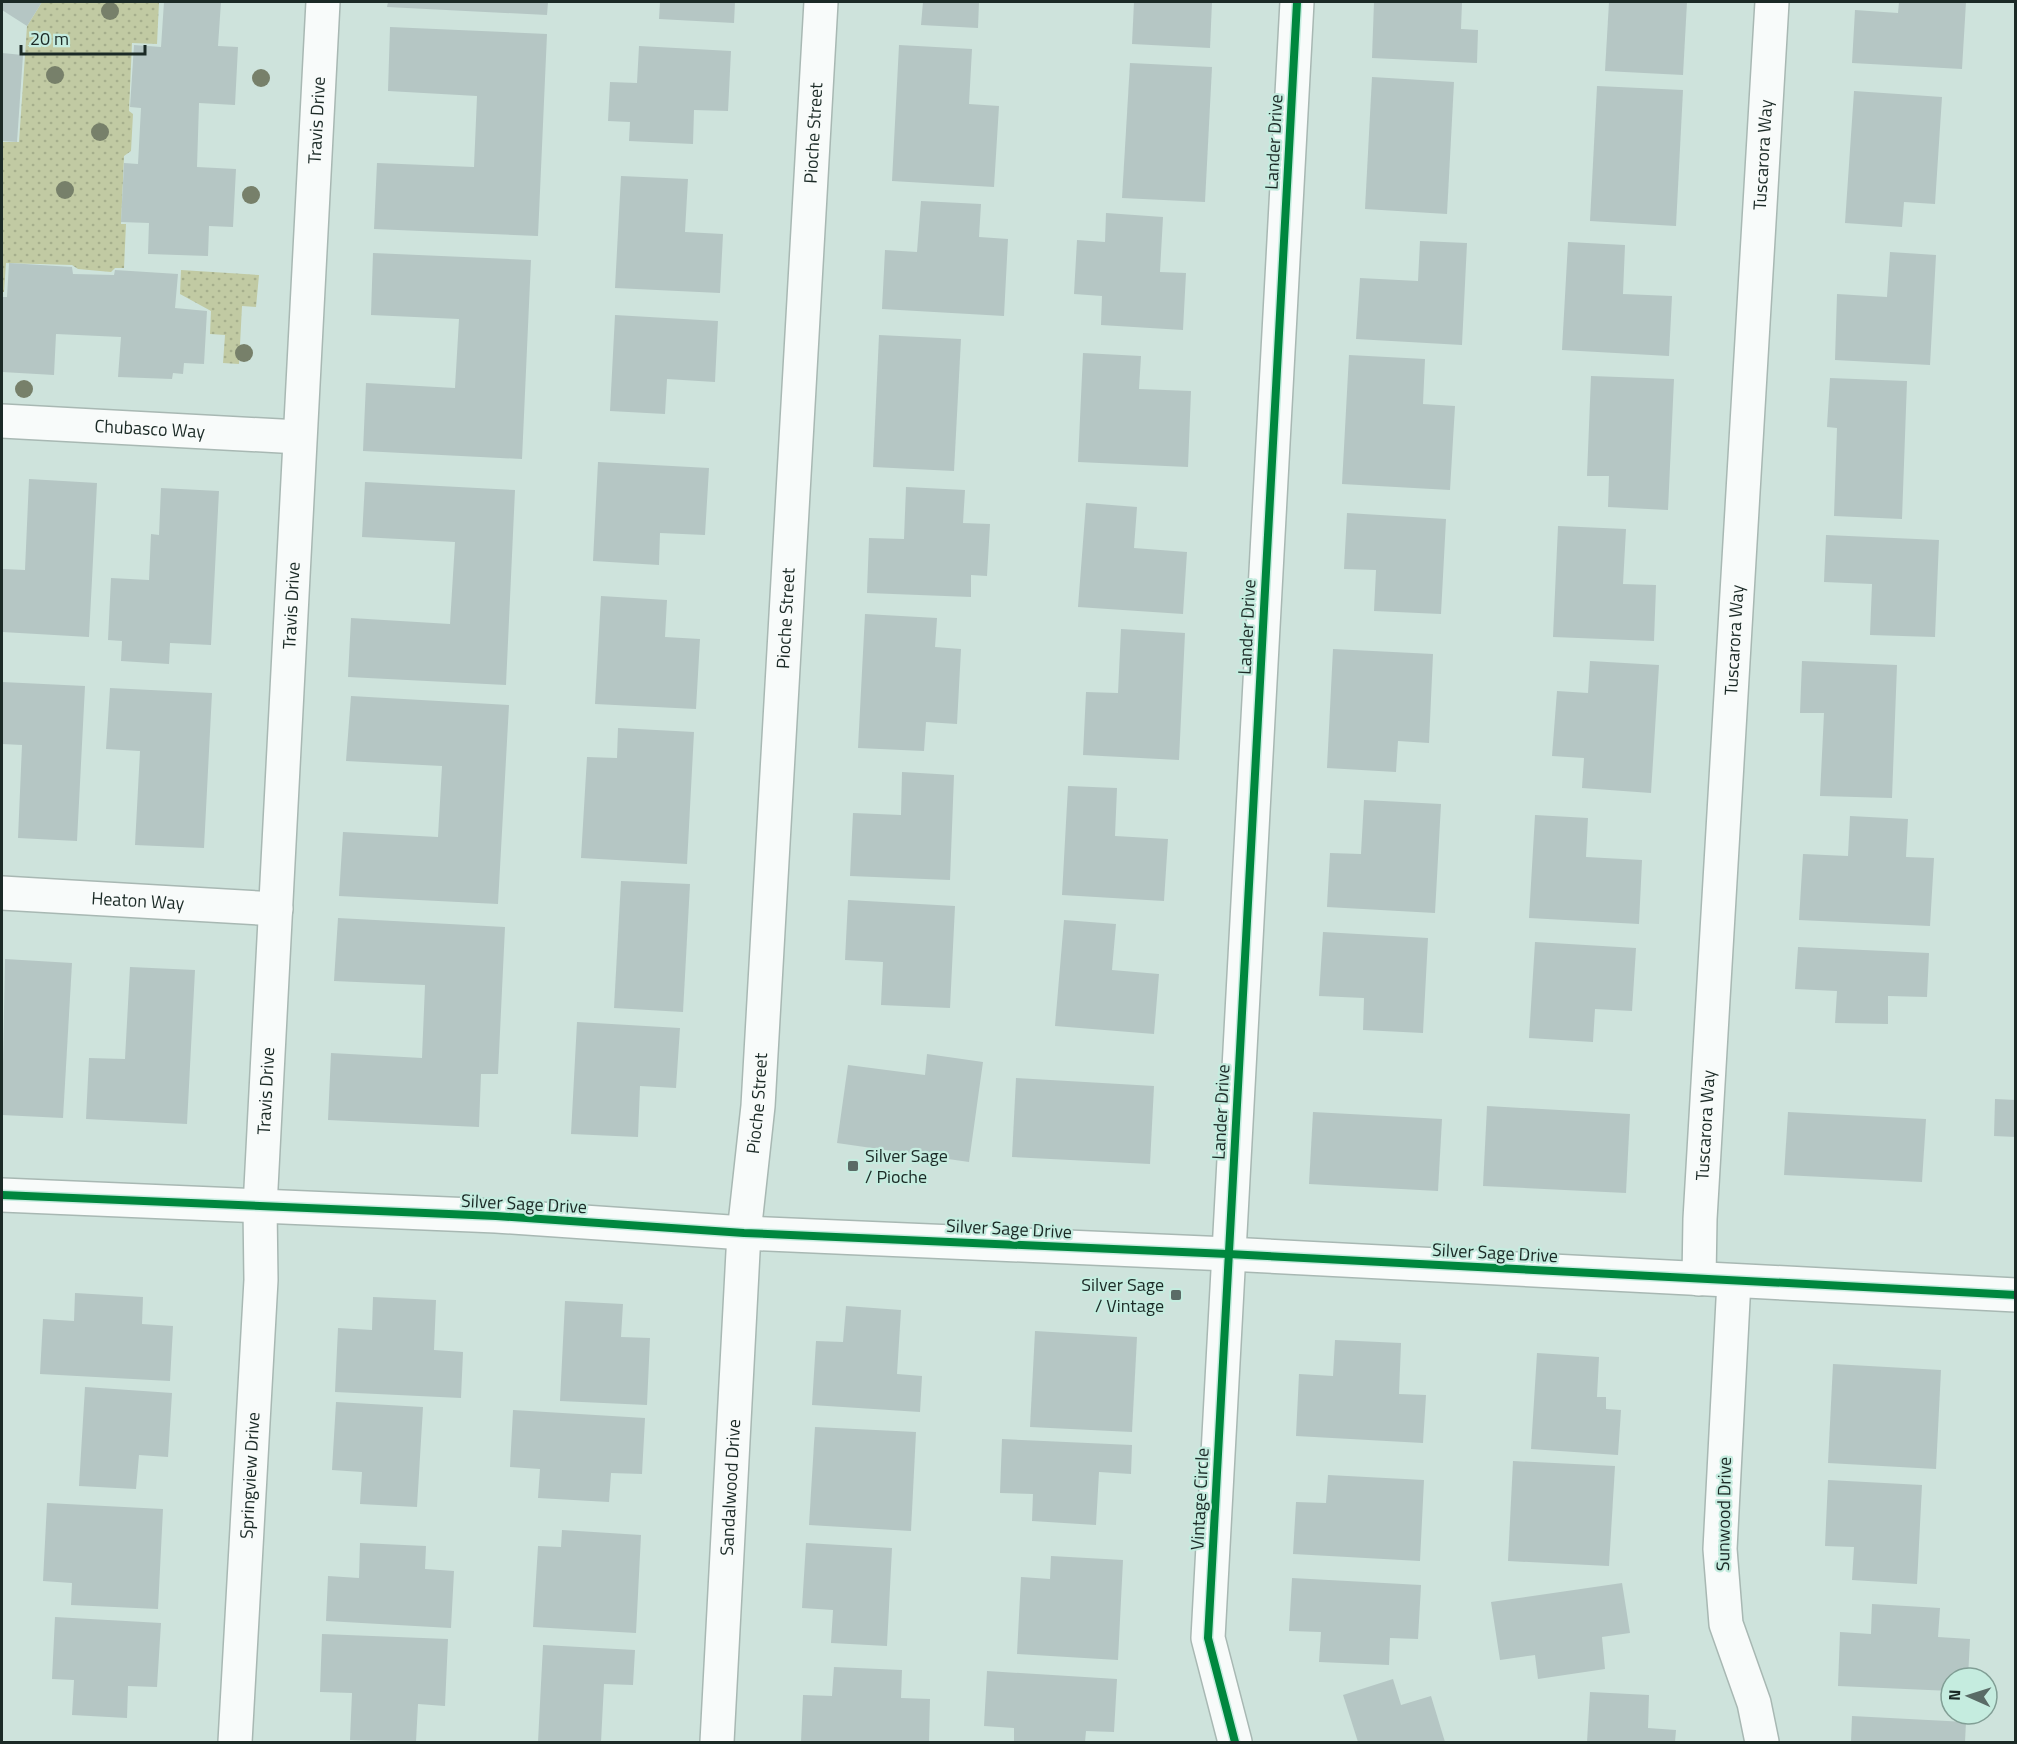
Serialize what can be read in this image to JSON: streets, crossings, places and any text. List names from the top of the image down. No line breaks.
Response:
{"streets":{"street":["Travis Drive","Pioche Street","Lander Drive","Tuscarora Way","Chubasco Way","Heaton Way","Silver Sage Drive","Springview Drive","Sandalwood Drive","Vintage Circle","Sunwood Drive"]},"crossings":[["Travis Drive","Chubasco Way"],["Travis Drive","Heaton Way"],["Travis Drive","Silver Sage Drive"],["Travis Drive","Springview Drive"],["Pioche Street","Silver Sage Drive"],["Pioche Street","Sandalwood Drive"],["Lander Drive","Silver Sage Drive"],["Lander Drive","Vintage Circle"],["Tuscarora Way","Silver Sage Drive"],["Silver Sage Drive","Springview Drive"],["Silver Sage Drive","Sandalwood Drive"],["Silver Sage Drive","Vintage Circle"],["Silver Sage Drive","Sunwood Drive"]],"places":{"transit":["Silver Sage / Pioche","Silver Sage / Vintage"]},"scale_bar":"20 m","north":"left"}
